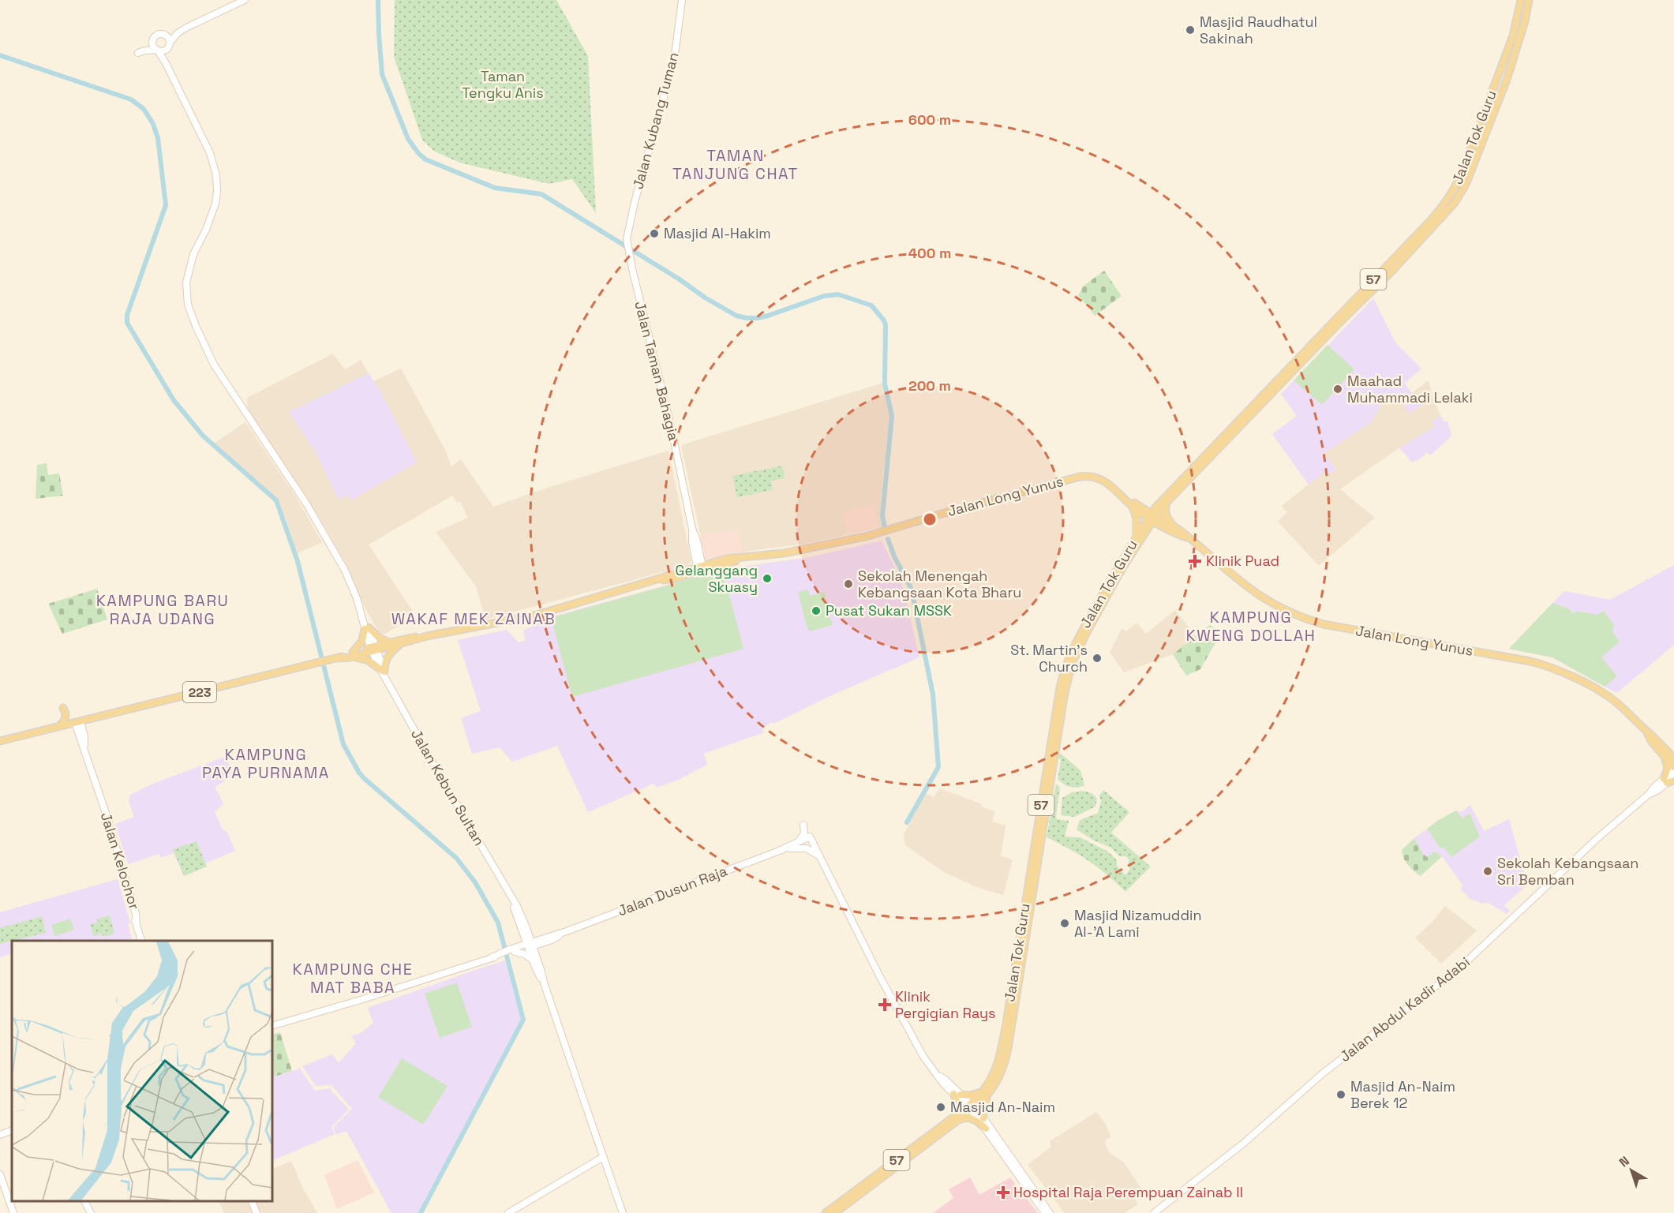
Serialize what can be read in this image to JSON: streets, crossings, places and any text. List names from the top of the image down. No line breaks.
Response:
{"streets":{"main road":["Jalan Kubang Tuman","Jalan Tok Guru","57","Jalan Taman Bahagia","Jalan Long Yunus","223","Jalan Kebun Sultan","Jalan Kelochor","Jalan Dusun Raja","Jalan Abdul Kadir Adabi"]},"crossings":[["Jalan Kubang Tuman","Jalan Taman Bahagia"],["Jalan Tok Guru","Jalan Long Yunus"],["Jalan Taman Bahagia","Jalan Long Yunus"],["Jalan Long Yunus","223"],["Jalan Long Yunus","Jalan Kebun Sultan"],["Jalan Long Yunus","Jalan Abdul Kadir Adabi"],["223","Jalan Kebun Sultan"],["223","Jalan Kelochor"],["Jalan Kebun Sultan","Jalan Dusun Raja"]],"districts":["TAMAN TANJUNG CHAT","KAMPUNG BARU RAJA UDANG","KAMPUNG KWENG DOLLAH","WAKAF MEK ZAINAB","KAMPUNG PAYA PURNAMA","KAMPUNG CHE MAT BABA"],"parks":["Taman Tengku Anis"],"places":{"other":["Masjid Raudhatul Sakinah","Masjid Al-Hakim","Maahad Muhammadi Lelaki","Gelanggang Skuasy","Sekolah Menengah Kebangsaan Kota Bharu","Pusat Sukan MSSK","St. Martin's Church","Sekolah Kebangsaan Sri Bemban","Masjid Nizamuddin Al-'A Lami","Masjid An-Naim Berek 12","Masjid An-Naim"],"health":["Klinik Puad","Klinik Pergigian Rays","Hospital Raja Perempuan Zainab II"]},"north":"top left","rings":["600 m","400 m","200 m"]}
